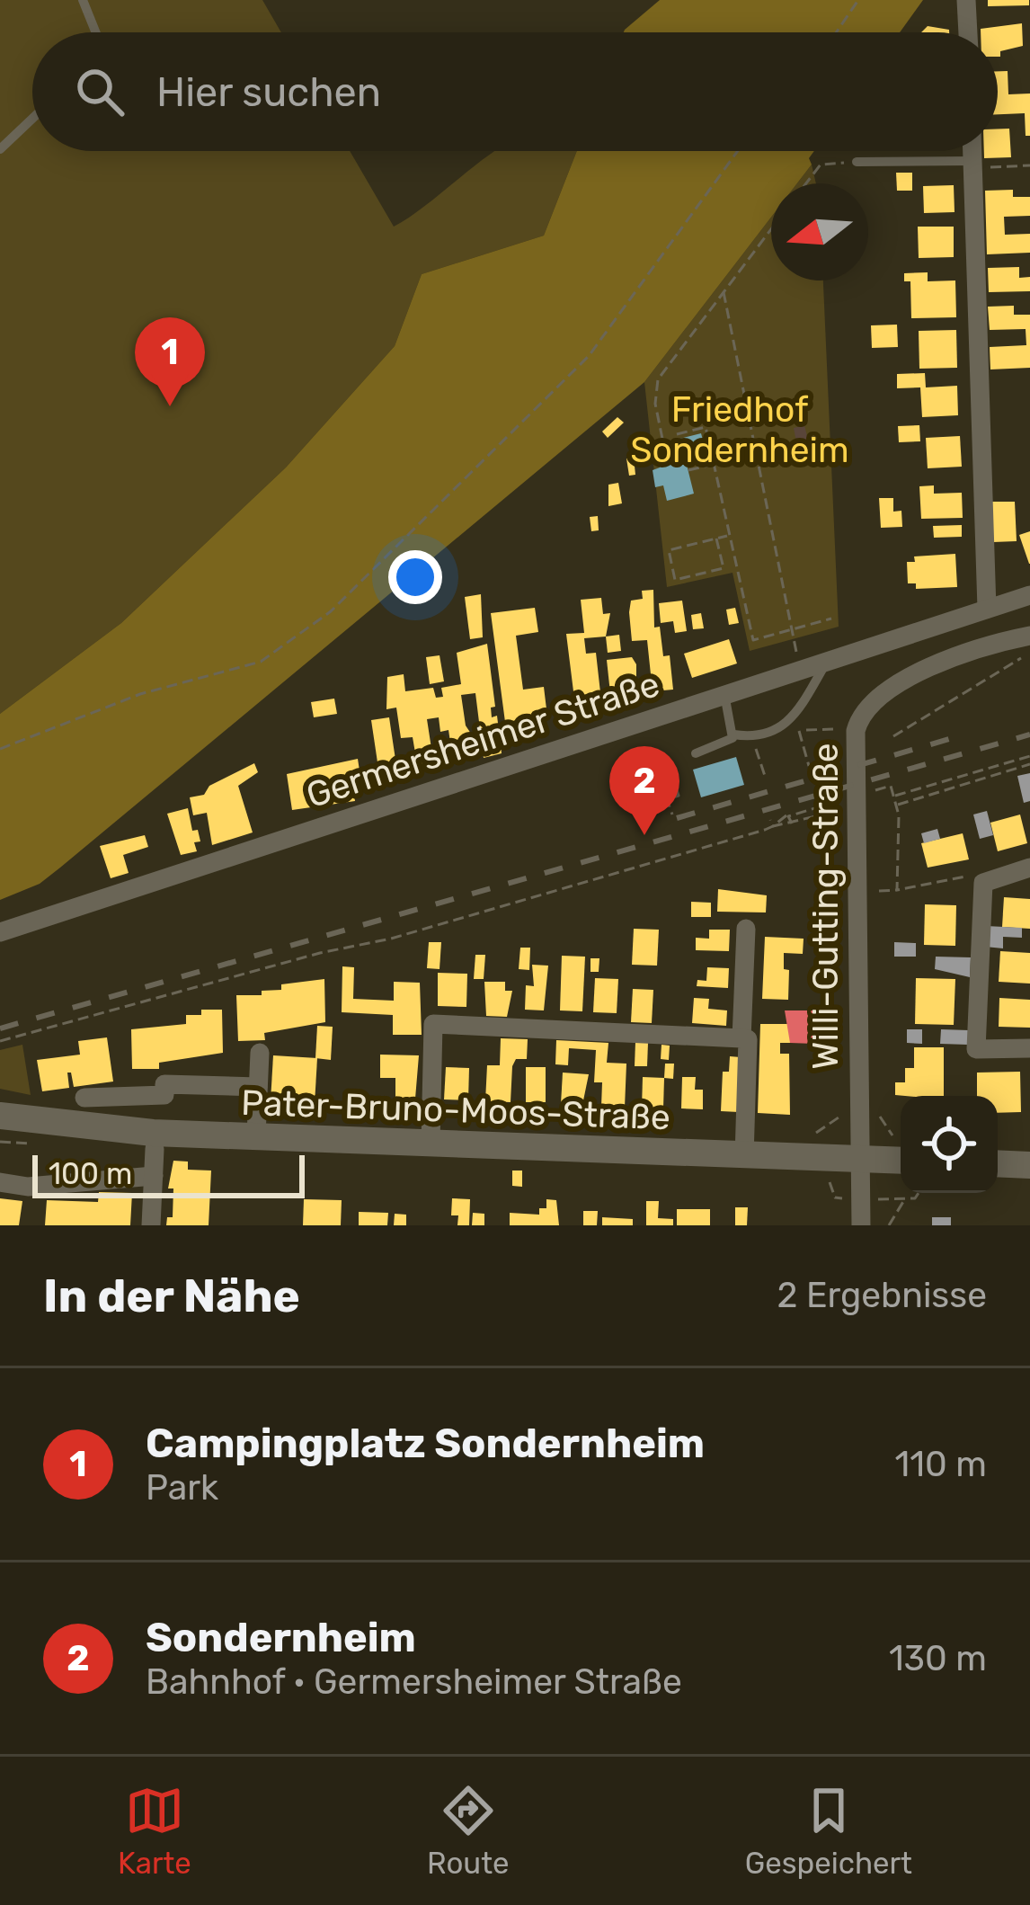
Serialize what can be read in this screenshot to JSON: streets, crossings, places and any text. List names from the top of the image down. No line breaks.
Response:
{"streets":{"main road":["Pater-Bruno-Moos-Straße"],"street":["Germersheimer Straße","Willi-Gutting-Straße"]},"crossings":[["Willi-Gutting-Straße","Pater-Bruno-Moos-Straße"]],"parks":["Friedhof Sondernheim"],"scale_bar":"100 m","north":"left","page":{"search":"Hier suchen","pins":["1","2"],"scale":"100 m","heading":["In der Nähe","2 Ergebnisse"],"list":[{"mark":"1","name":"Campingplatz Sondernheim","note":"Park","value":"110 m"},{"mark":"2","name":"Sondernheim","note":"Bahnhof · Germersheimer Straße","value":"130 m"}],"nav":["Karte","Route","Gespeichert"]}}
